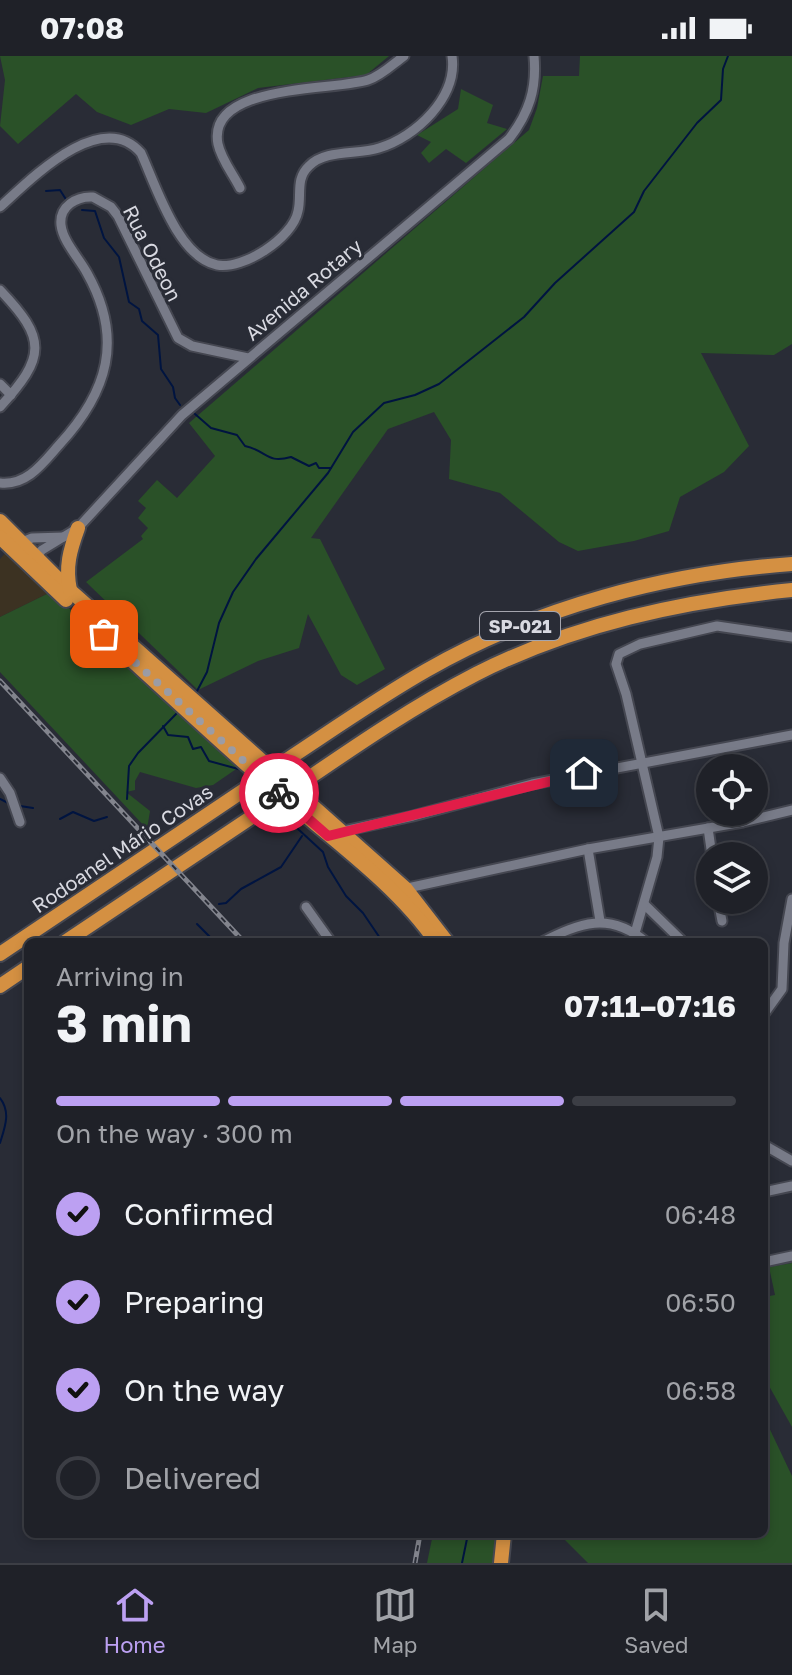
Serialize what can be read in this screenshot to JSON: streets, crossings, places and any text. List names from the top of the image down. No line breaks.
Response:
{"streets":{"highway":["SP-021","Rodoanel Mário Covas"],"street":["Rua Odeon","Avenida Rotary"]},"crossings":[["Rua Odeon","Avenida Rotary"]],"page":{"status":"07:08","heading":["3 min","Arriving in","07:11–07:16"],"bar":"On the way · 300 m","list":[["Confirmed","06:48"],["Preparing","06:50"],["On the way","06:58"],"Delivered"],"tabs":["Home","Map","Saved"]}}
